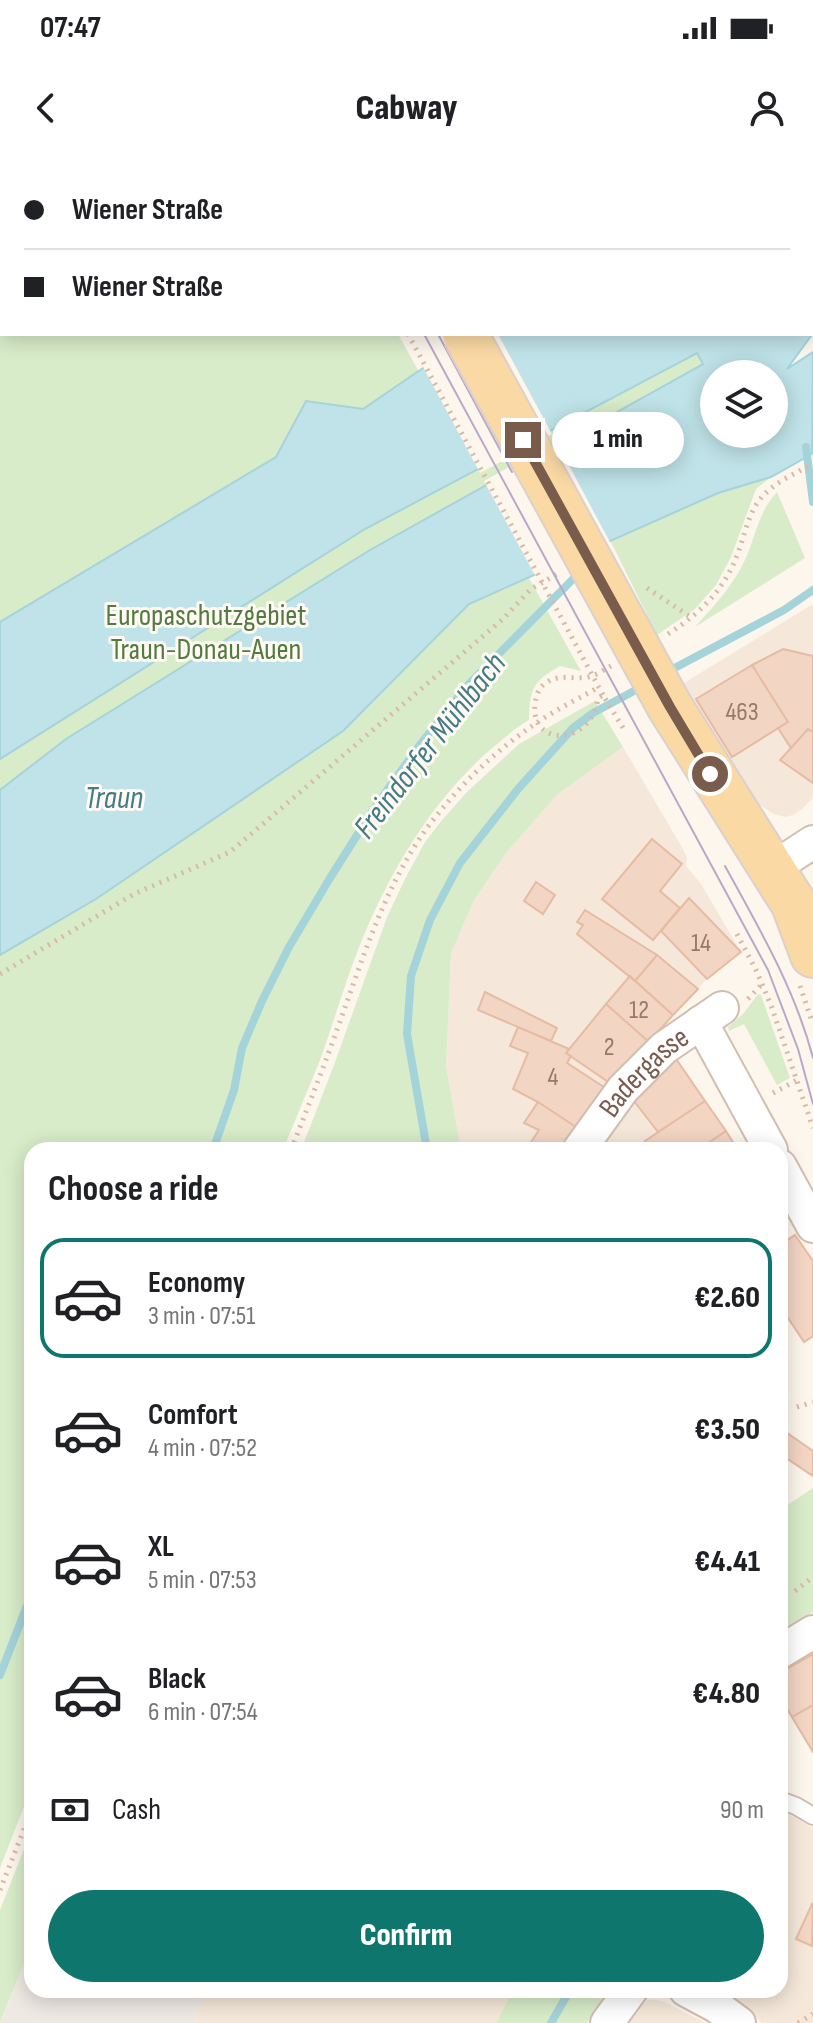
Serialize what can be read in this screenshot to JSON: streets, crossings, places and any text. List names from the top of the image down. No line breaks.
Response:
{"streets":{"street":["Badergasse"]},"water":["Freindorfer Mühlbach","Traun"],"parks":["Europaschutzgebiet Traun-Donau-Auen"],"house_numbers":["463","14","12","2","4"],"page":{"status":"07:47","header":"Cabway","banner":["Wiener Straße","Wiener Straße"],"bubble":"1 min","heading":"Choose a ride","list":[{"name":"Economy","note":"3 min · 07:51","value":"€2.60"},{"name":"Comfort","note":"4 min · 07:52","value":"€3.50"},{"name":"XL","note":"5 min · 07:53","value":"€4.41"},{"name":"Black","note":"6 min · 07:54","value":"€4.80"}],"pay":["Cash","90 m"],"buttons":"Confirm"}}
